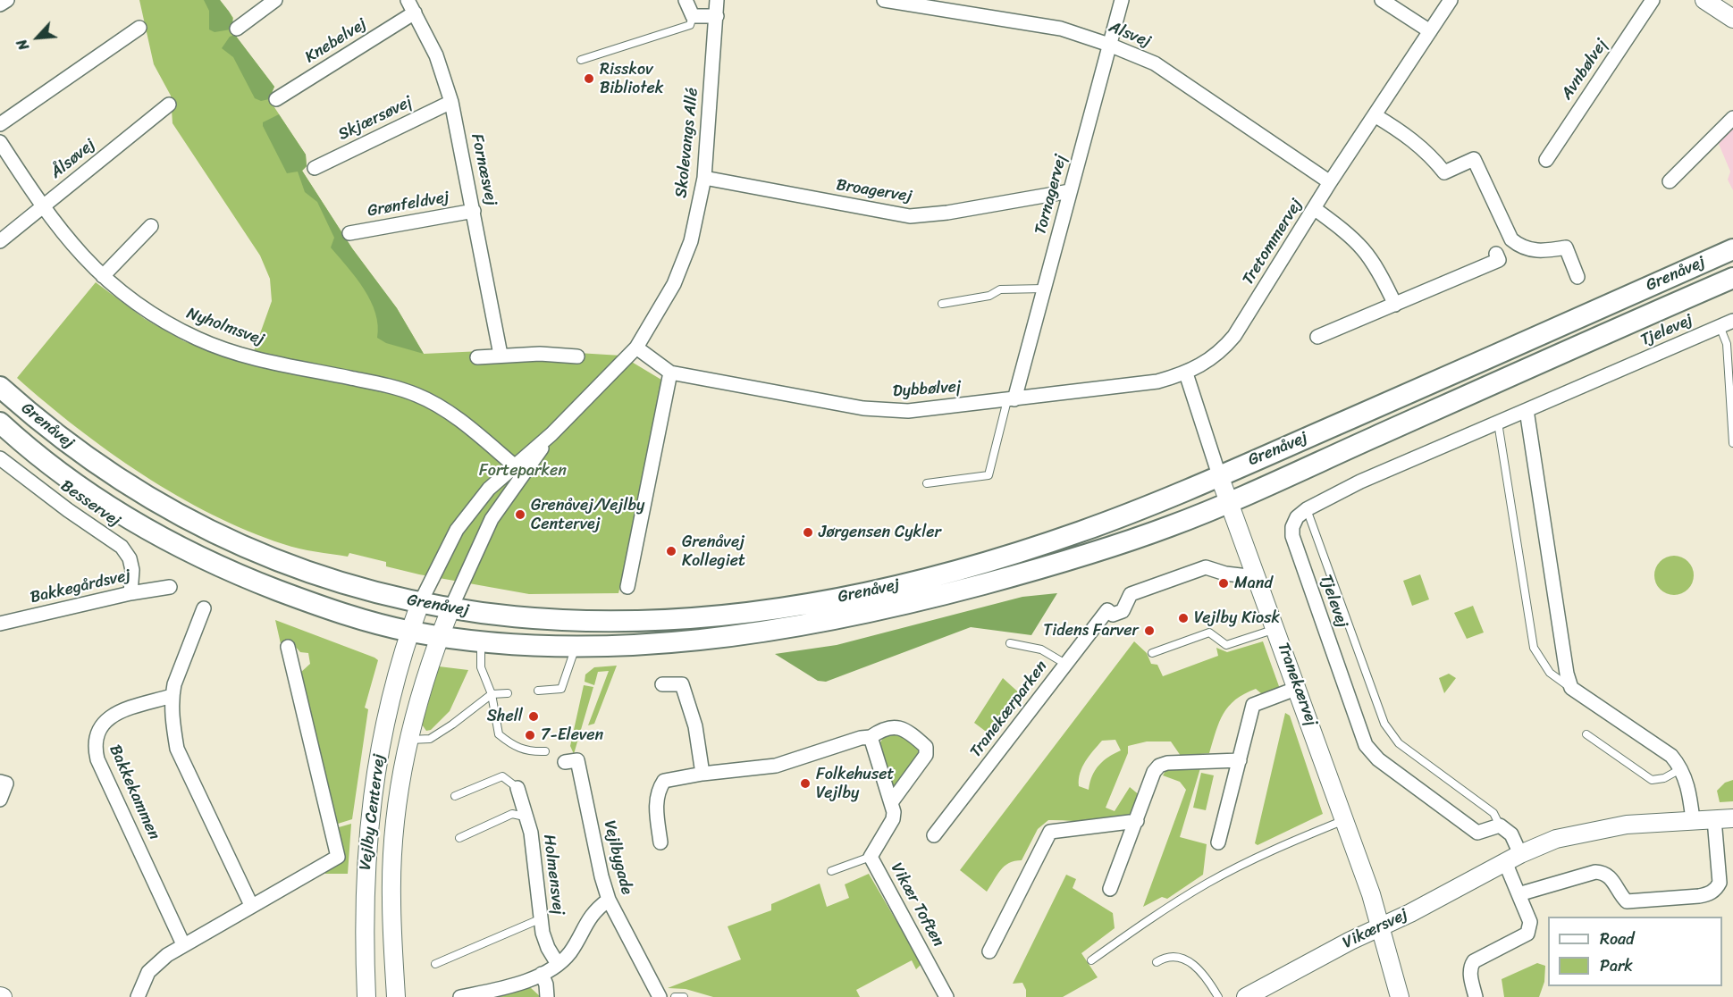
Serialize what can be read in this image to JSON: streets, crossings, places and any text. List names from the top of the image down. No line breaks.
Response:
{"streets":{"main road":["Grenåvej"],"street":["Alsvej","Knebelvej","Avnbølvej","Skjærsøvej","Skolevangs Allé","Ålsøvej","Fornæsvej","Broagervej","Tornagervej","Grønfeldvej","Tretommervej","Nyholmsvej","Tjelevej","Dybbølvej","Besservej","Bakkegårdsvej","Tranekærvej","Tranekærparken","Bakkekammen","Vejlby Centervej","Vejlbygade","Holmensvej","Vikær Toften","Vikærsvej"]},"crossings":[["Alsvej","Tornagervej"],["Alsvej","Tretommervej"],["Knebelvej","Fornæsvej"],["Skjærsøvej","Fornæsvej"],["Skolevangs Allé","Broagervej"],["Skolevangs Allé","Grenåvej"],["Skolevangs Allé","Nyholmsvej"],["Skolevangs Allé","Dybbølvej"],["Skolevangs Allé","Vejlby Centervej"],["Ålsøvej","Nyholmsvej"],["Fornæsvej","Grønfeldvej"],["Broagervej","Tornagervej"],["Tornagervej","Dybbølvej"],["Tretommervej","Dybbølvej"],["Tretommervej","Tranekærvej"],["Grenåvej","Tranekærvej"],["Grenåvej","Vejlby Centervej"],["Dybbølvej","Tranekærvej"],["Besservej","Bakkegårdsvej"],["Tranekærvej","Tranekærparken"],["Tranekærvej","Vikærsvej"]],"parks":["Forteparken"],"places":["Risskov Bibliotek","Grenåvej/Vejlby Centervej","Jørgensen Cykler","Grenåvej Kollegiet","Mand","Vejlby Kiosk","Tidens Farver","Shell","7-Eleven","Folkehuset Vejlby"],"legend":["Road","Park"],"north":"bottom left"}
